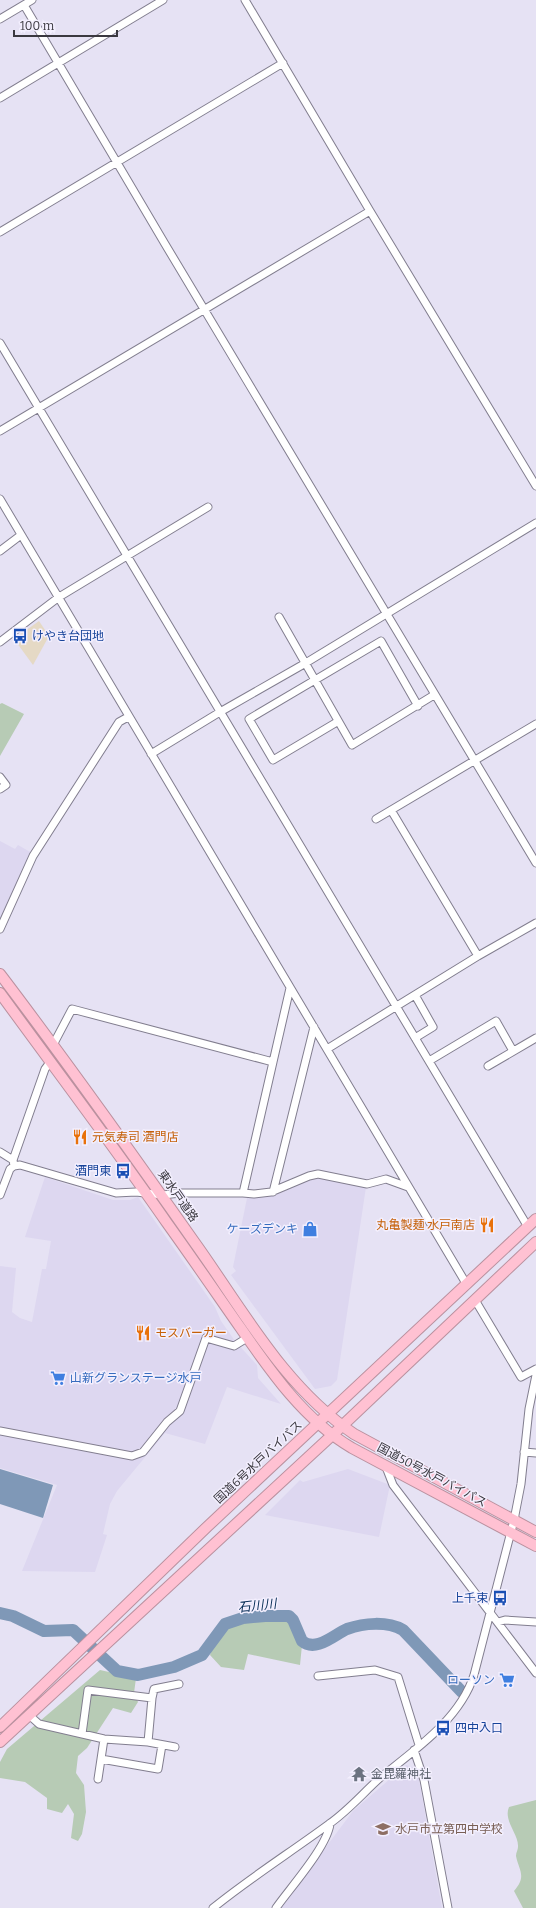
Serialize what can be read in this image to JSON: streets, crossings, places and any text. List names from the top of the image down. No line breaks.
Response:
{"streets":{"highway":["東水戸道路","国道6号水戸バイパス","国道50号水戸バイパス"]},"crossings":[["東水戸道路","国道6号水戸バイパス"],["東水戸道路","国道50号水戸バイパス"],["国道6号水戸バイパス","国道50号水戸バイパス"]],"water":["石川川"],"places":{"bus stop":["けやき台団地","酒門東","上千束","四中入口"],"restaurant":["元気寿司 酒門店","丸亀製麺 水戸南店","モスバーガー"],"shop":["ケーズデンキ"],"supermarket":["山新グランステージ水戸","ローソン"],"temple":["金毘羅神社"],"school or university":["水戸市立第四中学校"]},"scale_bar":"100 m"}
